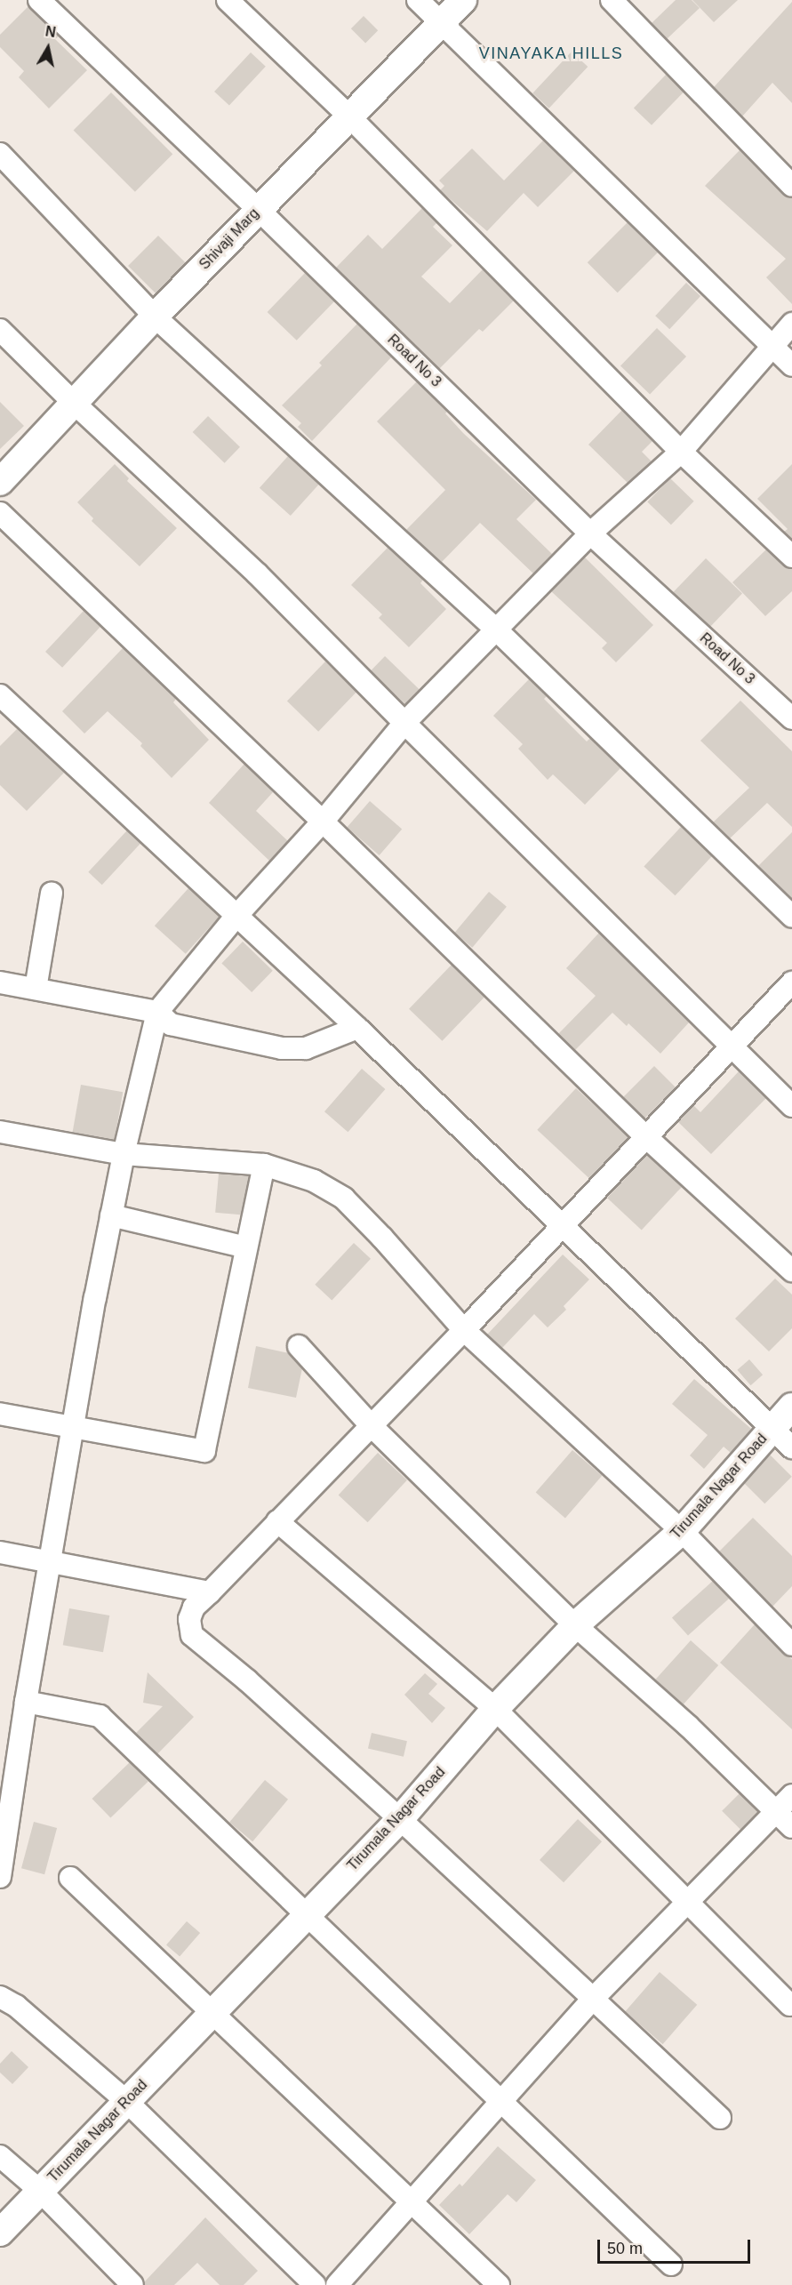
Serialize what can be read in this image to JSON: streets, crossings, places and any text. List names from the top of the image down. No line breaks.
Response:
{"streets":{"street":["Shivaji Marg","Road No 3","Tirumala Nagar Road"]},"crossings":[["Shivaji Marg","Road No 3"]],"districts":["VINAYAKA HILLS"],"scale_bar":"50 m","north":"top"}
